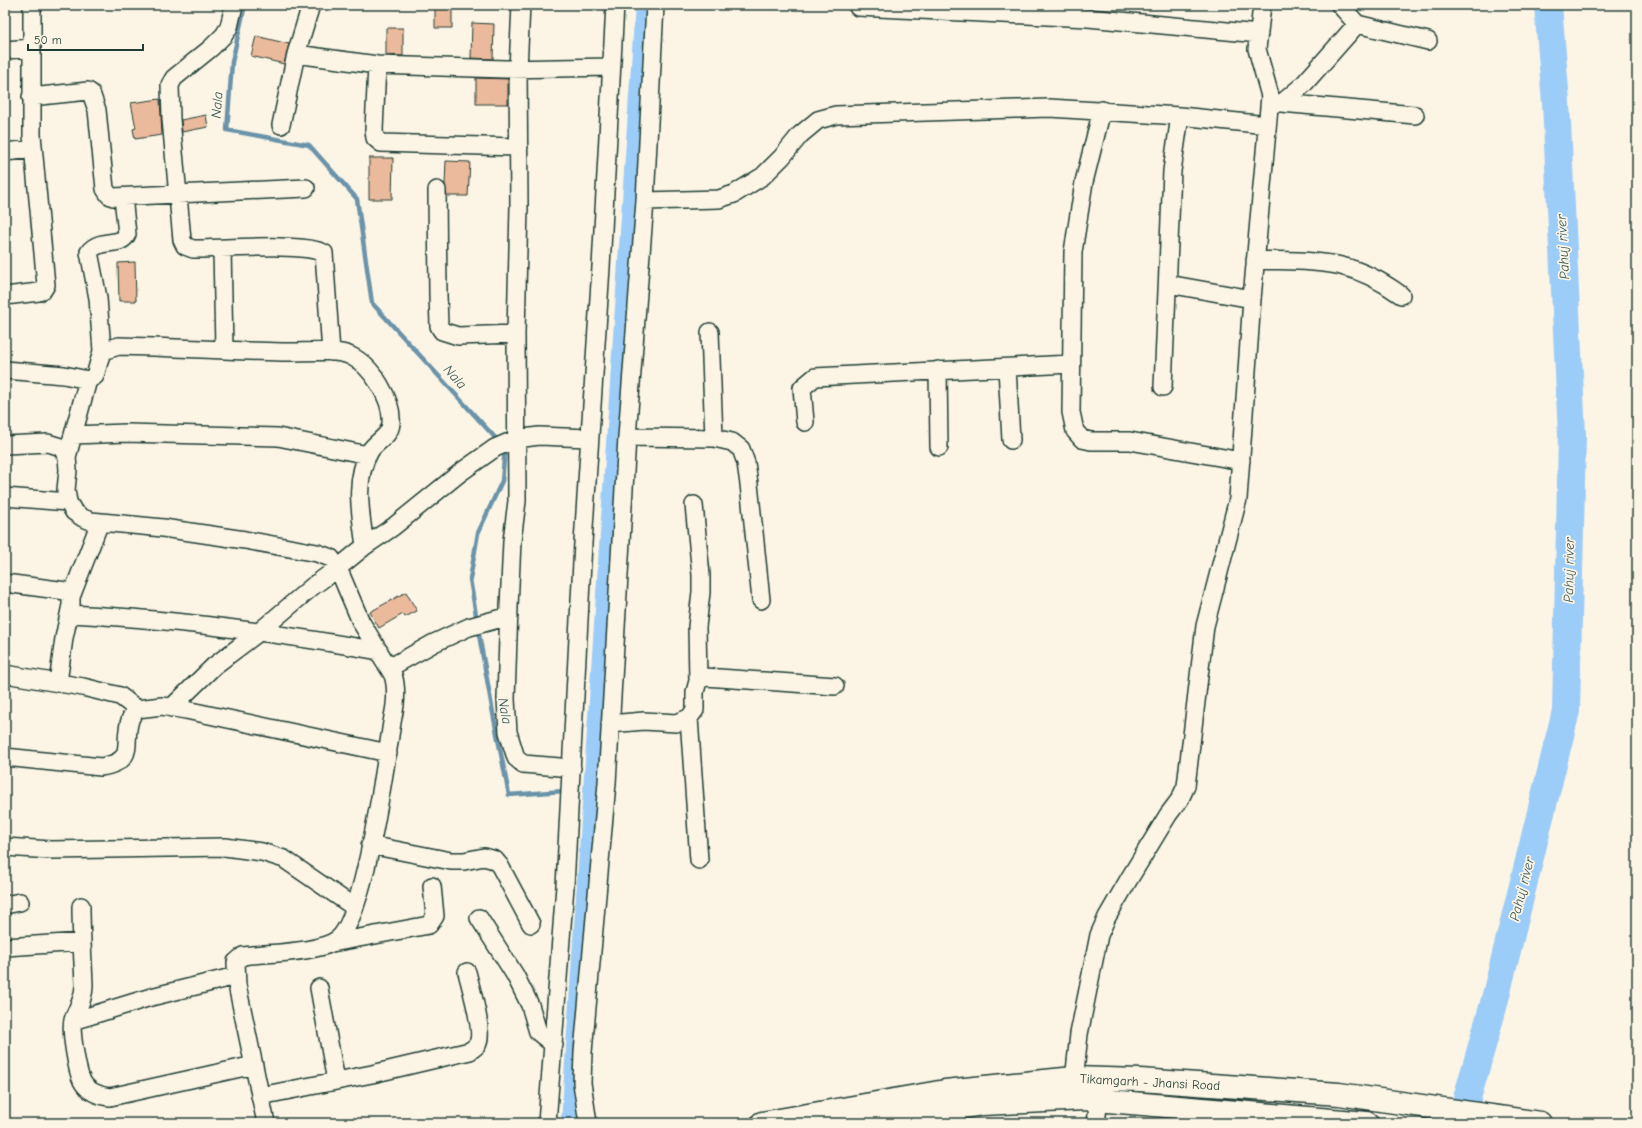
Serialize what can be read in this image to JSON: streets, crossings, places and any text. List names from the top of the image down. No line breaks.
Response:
{"streets":{"street":["Tikamgarh - Jhansi Road"]},"water":["Nala","Pahuj river"],"scale_bar":"50 m"}
